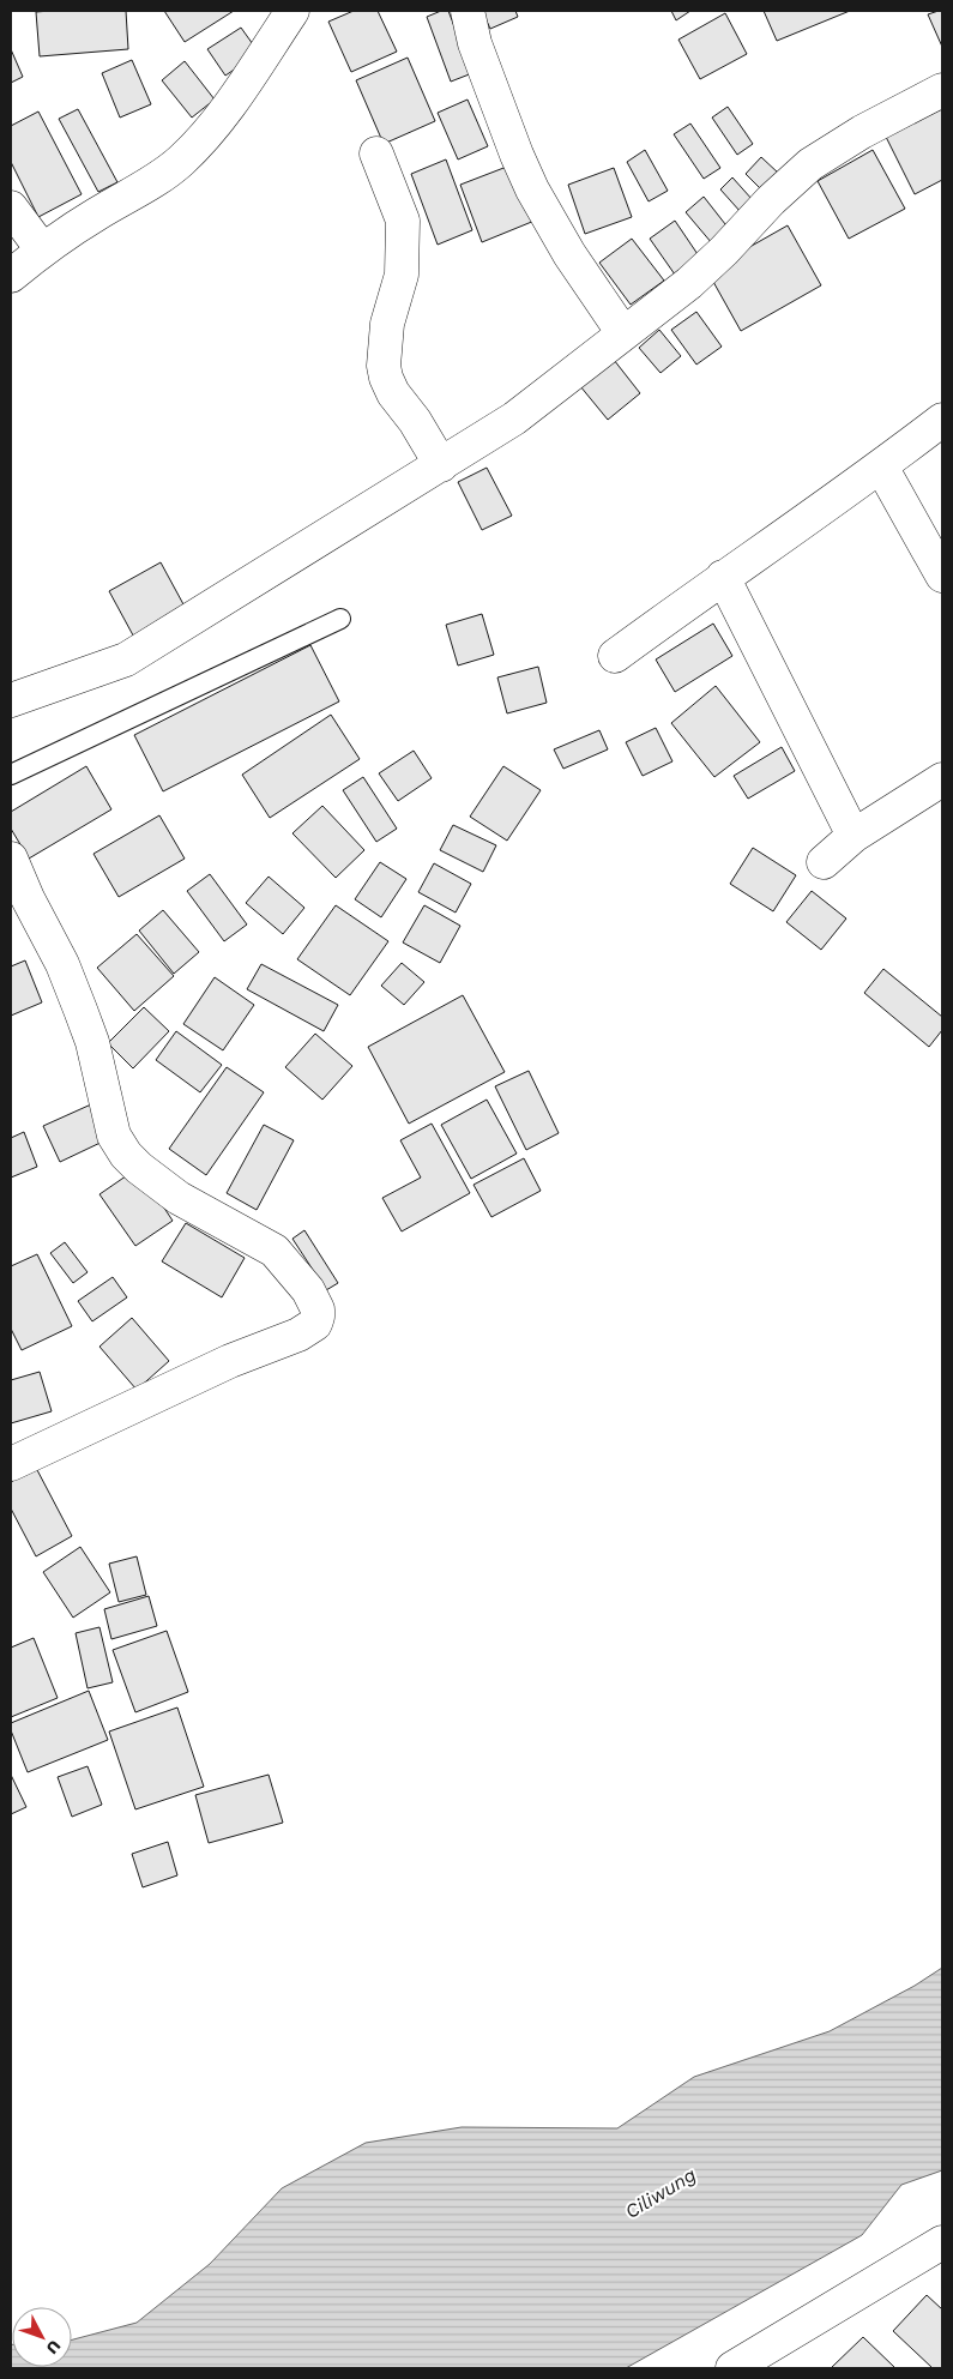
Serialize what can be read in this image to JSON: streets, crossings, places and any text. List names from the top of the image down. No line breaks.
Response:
{"water":["Ciliwung"],"north":"bottom right"}
